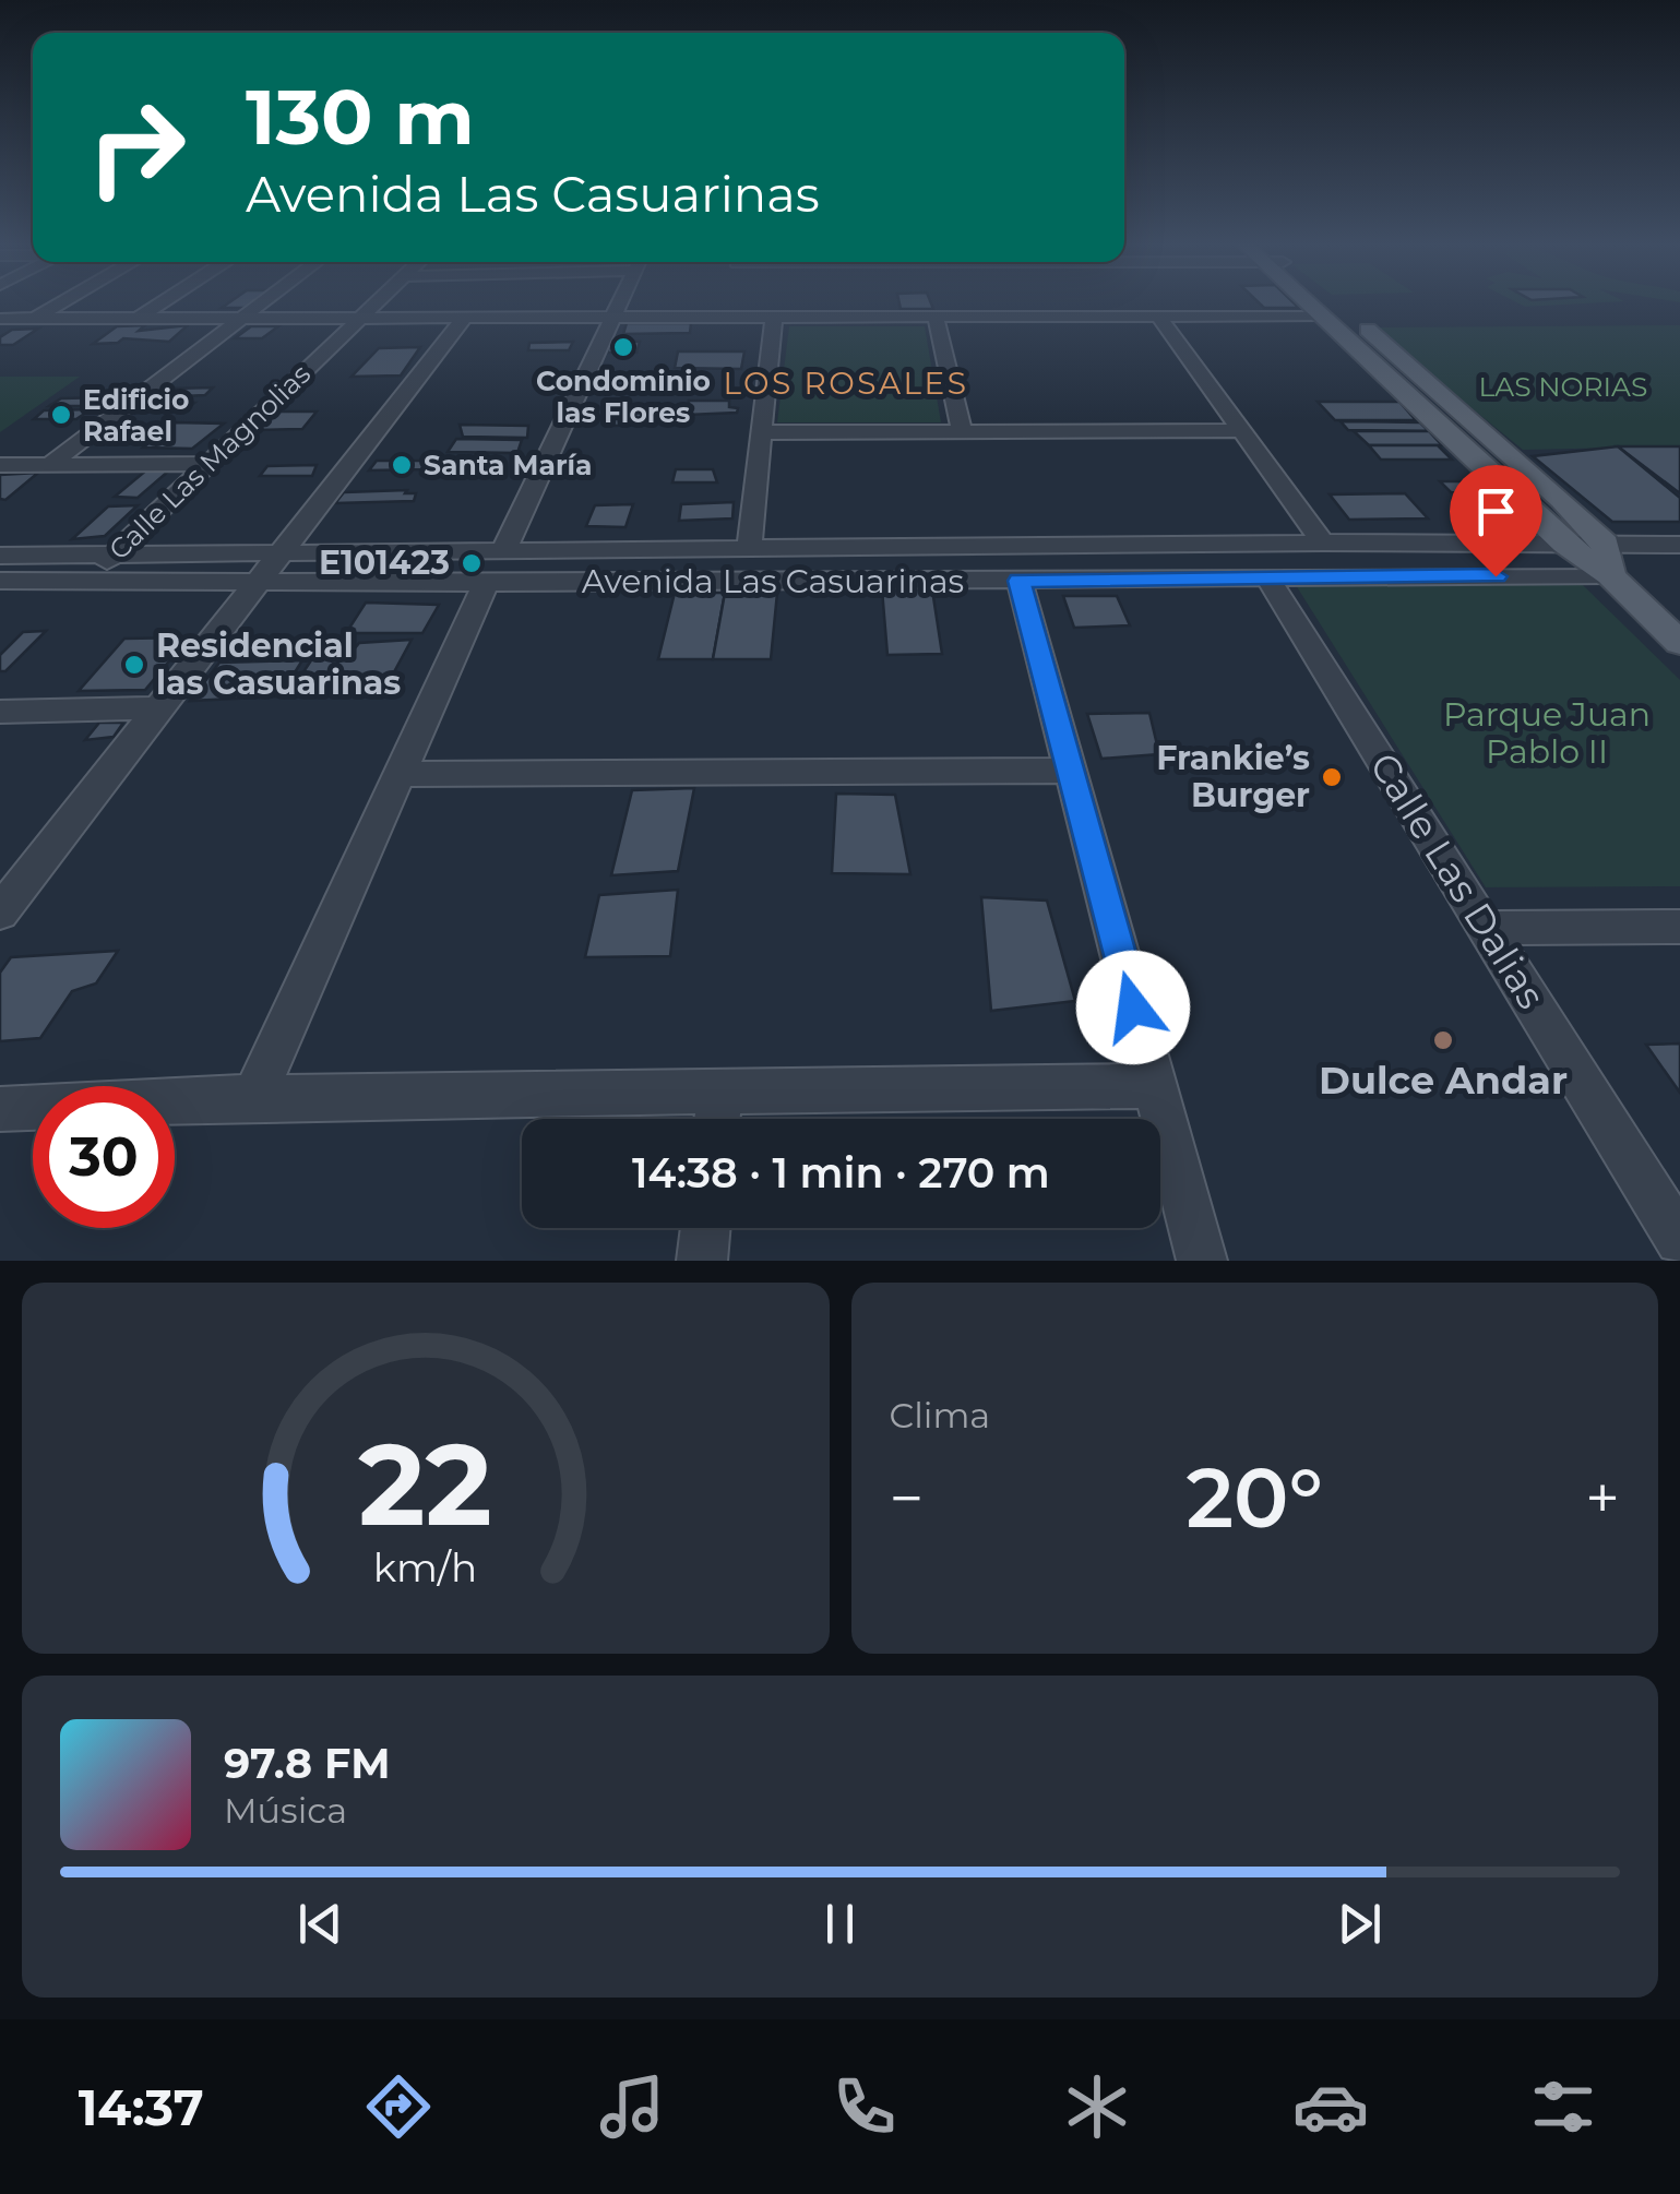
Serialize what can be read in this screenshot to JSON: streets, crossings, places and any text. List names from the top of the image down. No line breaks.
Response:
{"streets":{"street":["Calle Las Magnolias","Avenida Las Casuarinas","Calle Las Dalias"]},"crossings":[["Calle Las Magnolias","Avenida Las Casuarinas"],["Avenida Las Casuarinas","Calle Las Dalias"]],"districts":["LOS ROSALES"],"parks":["LAS NORIAS","Parque Juan Pablo II"],"places":["Condominio las Flores","Edificio Rafael","Santa María","E101423","Residencial las Casuarinas","Frankie’s Burger","Dulce Andar"],"page":{"turn":["130 m","Avenida Las Casuarinas"],"limit":"30","trip":"14:38 · 1 min · 270 m","tile":"Clima","heat":["−","20°","+"],"song":["97.8 FM","Música"],"tabs":"14:37","gauge":["22","km/h"]}}
